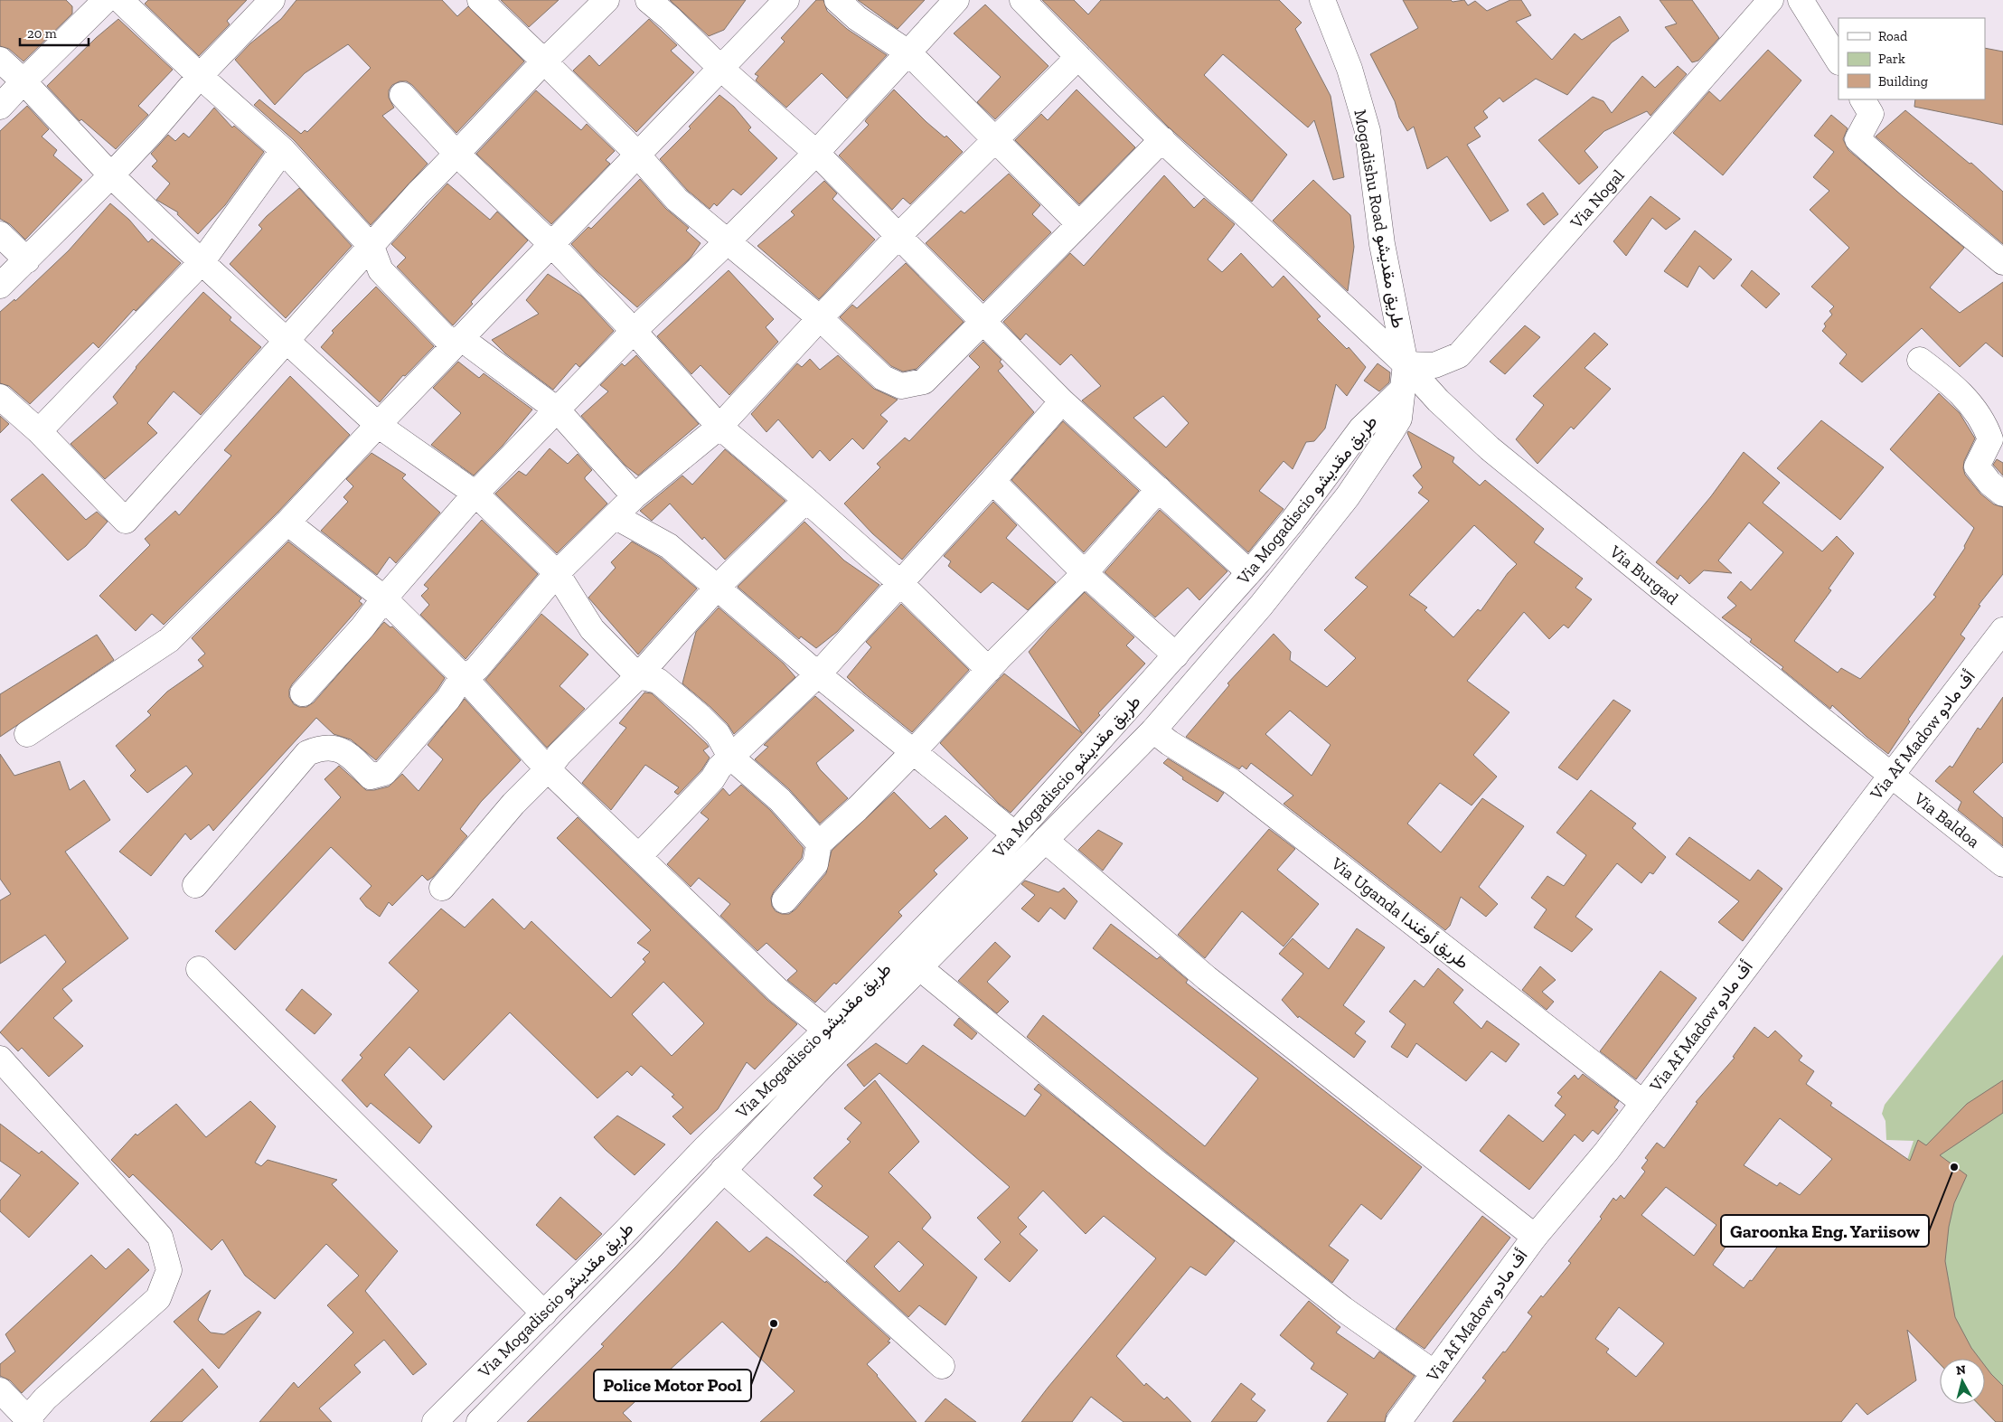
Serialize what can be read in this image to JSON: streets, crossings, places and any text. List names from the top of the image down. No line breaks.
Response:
{"streets":{"main road":["Via Nogal","Mogadishu Road طريق مقديشو","Via Mogadiscio طريق مقديشو","Via Burgad","Via Af Madow أف مادو","Via Baldoa","Via Uganda طريق أوغندا"]},"crossings":[["Via Nogal","Mogadishu Road طريق مقديشو"],["Via Nogal","Via Mogadiscio طريق مقديشو"],["Via Nogal","Via Burgad"],["Mogadishu Road طريق مقديشو","Via Mogadiscio طريق مقديشو"],["Mogadishu Road طريق مقديشو","Via Burgad"],["Via Mogadiscio طريق مقديشو","Via Burgad"],["Via Mogadiscio طريق مقديشو","Via Uganda طريق أوغندا"],["Via Burgad","Via Af Madow أف مادو"],["Via Burgad","Via Baldoa"],["Via Af Madow أف مادو","Via Baldoa"],["Via Af Madow أف مادو","Via Uganda طريق أوغندا"]],"places":["Garoonka Eng. Yariisow","Police Motor Pool"],"legend":["Road","Park","Building"],"scale_bar":"20 m","north":"top"}
